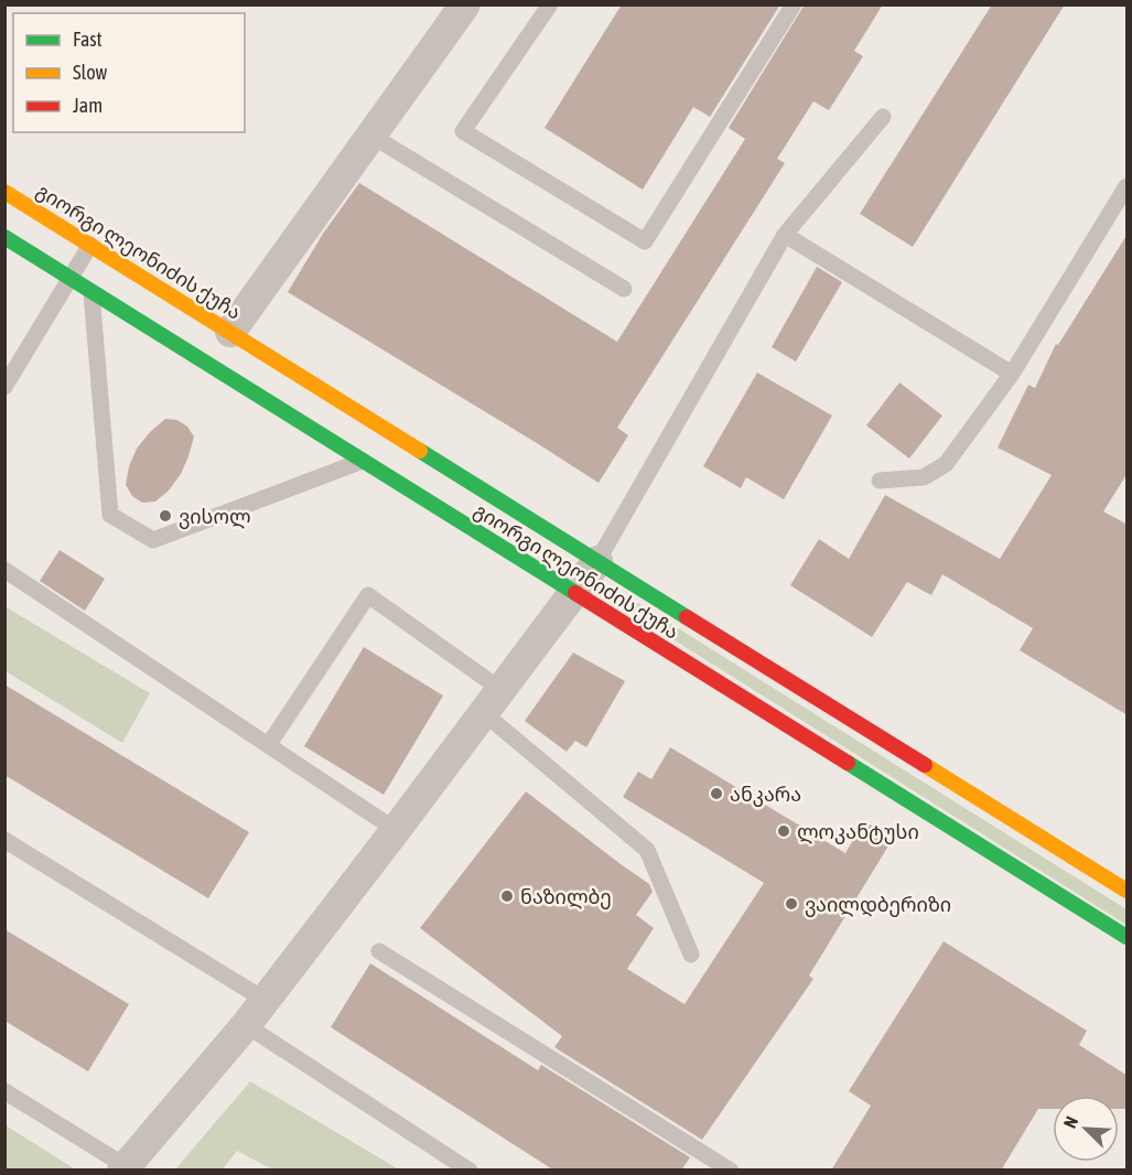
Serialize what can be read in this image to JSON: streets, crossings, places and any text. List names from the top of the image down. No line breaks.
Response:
{"streets":{"main road":["გიორგი ლეონიძის ქუჩა"]},"places":["ვისოლ","ანკარა","ლოკანტუსი","ნაზილბე","ვაილდბერიზი"],"legend":["Fast","Slow","Jam"],"north":"top left"}
